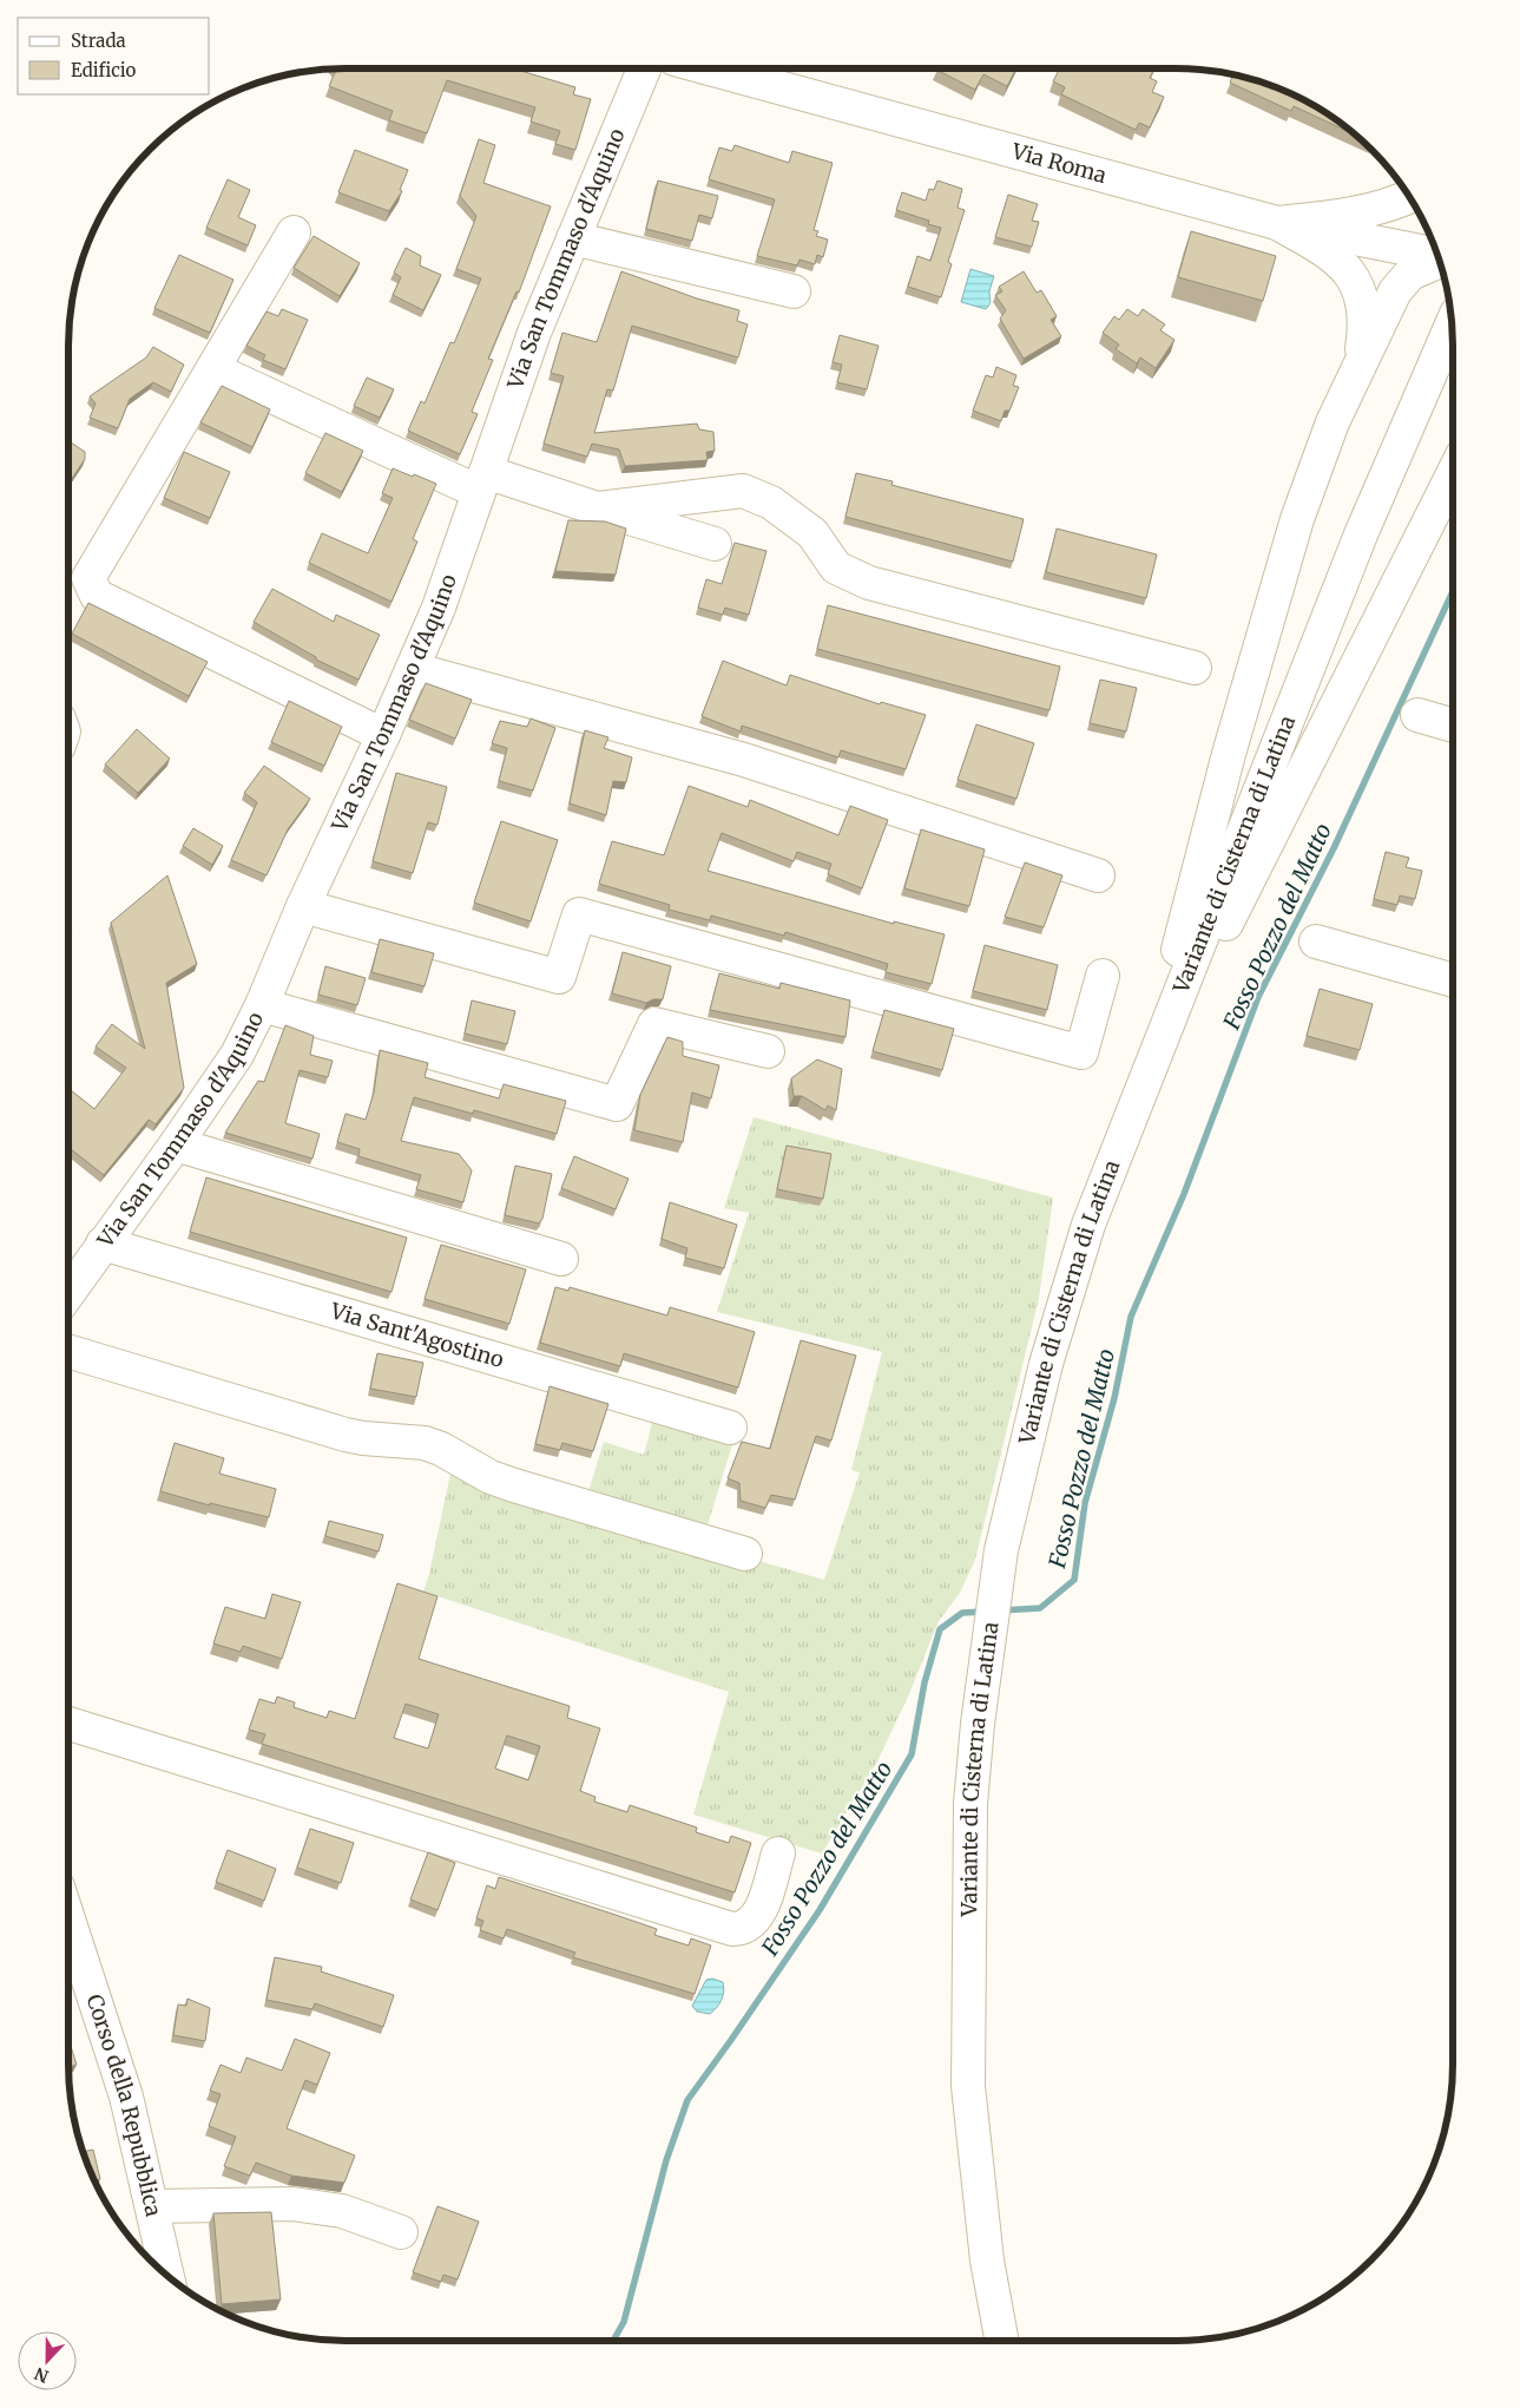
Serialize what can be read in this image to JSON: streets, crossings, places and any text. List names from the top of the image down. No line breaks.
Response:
{"streets":{"street":["Via Roma","Via San Tommaso d'Aquino","Variante di Cisterna di Latina","Via Sant'Agostino","Corso della Repubblica"]},"crossings":[["Via San Tommaso d'Aquino","Via Sant'Agostino"]],"water":["Fosso Pozzo del Matto"],"legend":["Strada","Edificio"],"north":"bottom"}
